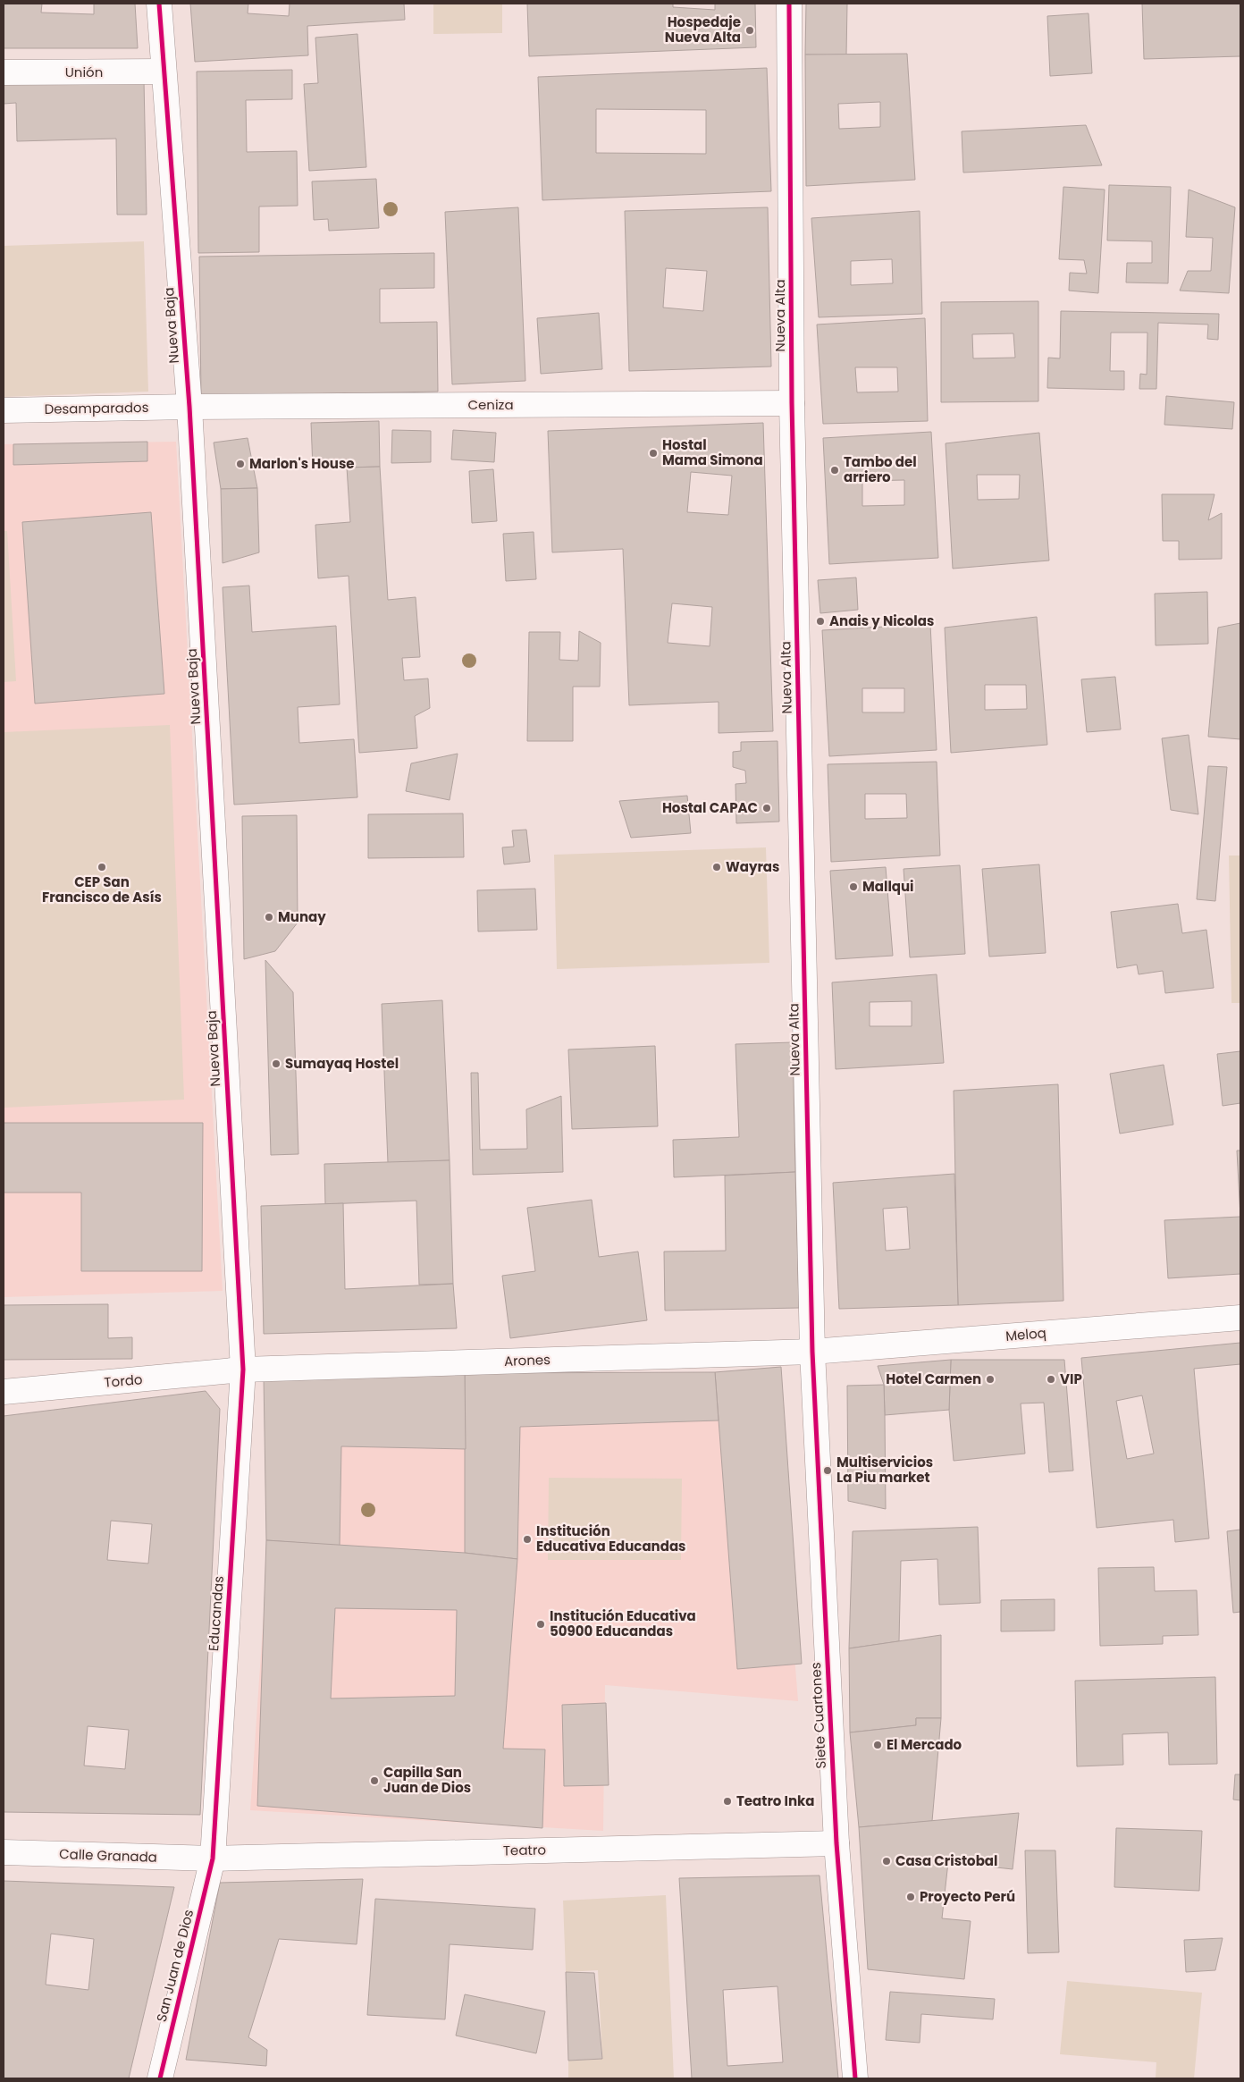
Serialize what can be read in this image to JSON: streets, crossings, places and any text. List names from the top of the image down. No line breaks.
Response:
{"streets":{"street":["Unión","Nueva Alta","Nueva Baja","Ceniza","Desamparados","Meloq","Arones","Tordo","Educandas","Siete Cuartones","Teatro","Calle Granada","San Juan de Dios"]},"crossings":[["Unión","Nueva Baja"],["Nueva Alta","Ceniza"],["Nueva Alta","Meloq"],["Nueva Alta","Arones"],["Nueva Alta","Siete Cuartones"],["Nueva Baja","Ceniza"],["Nueva Baja","Desamparados"],["Nueva Baja","Arones"],["Nueva Baja","Tordo"],["Nueva Baja","Educandas"],["Ceniza","Desamparados"],["Meloq","Arones"],["Meloq","Siete Cuartones"],["Arones","Tordo"],["Arones","Educandas"],["Arones","Siete Cuartones"],["Tordo","Educandas"],["Educandas","Teatro"],["Educandas","Calle Granada"],["Educandas","San Juan de Dios"],["Siete Cuartones","Teatro"],["Teatro","Calle Granada"],["Teatro","San Juan de Dios"],["Calle Granada","San Juan de Dios"]],"places":["Hospedaje Nueva Alta","Hostal Mama Simona","Marlon's House","Tambo del arriero","Anais y Nicolas","Hostal CAPAC","CEP San Francisco de Asís","Wayras","Mallqui","Munay","Sumayaq Hostel","Hotel Carmen","VIP","Multiservicios La Piu market","Institución Educativa Educandas","Institución Educativa 50900 Educandas","El Mercado","Capilla San Juan de Dios","Teatro Inka","Casa Cristobal","Proyecto Perú"]}
